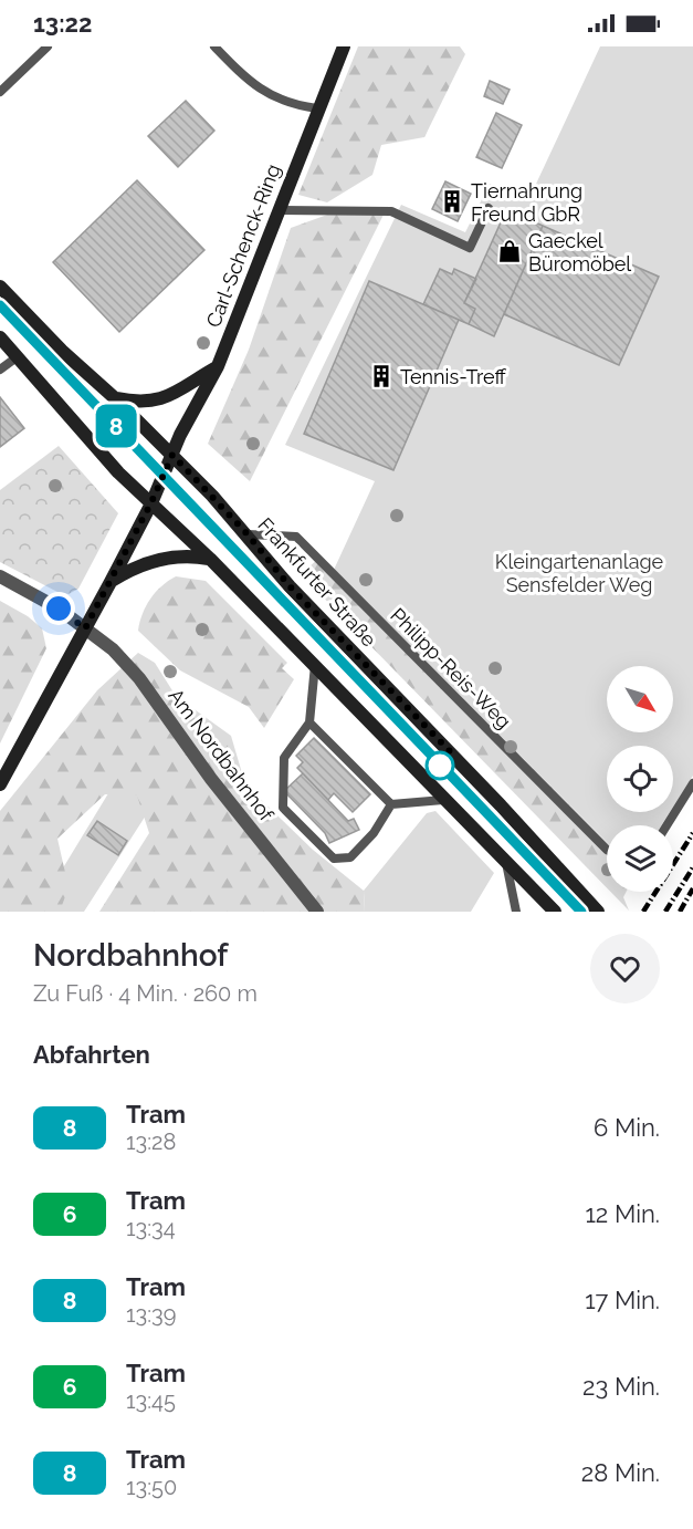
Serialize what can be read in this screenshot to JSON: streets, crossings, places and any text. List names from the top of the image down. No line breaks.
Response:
{"streets":{"main road":["Carl-Schenck-Ring","Frankfurter Straße"],"street":["Am Nordbahnhof"],"lane":["Philipp-Reis-Weg"]},"crossings":[["Carl-Schenck-Ring","Frankfurter Straße"],["Carl-Schenck-Ring","Am Nordbahnhof"],["Frankfurter Straße","Philipp-Reis-Weg"]],"parks":["Kleingartenanlage Sensfelder Weg"],"places":{"building":["Tiernahrung Freund GbR","Tennis-Treff"],"shop":["Gaeckel Büromöbel"]},"lines":["tram line 8"],"north":"bottom right","page":{"status":"13:22","on_map":"8","heading":[["Nordbahnhof","Zu Fuß · 4 Min. · 260 m"],"Abfahrten"],"list":[{"mark":"8","name":"Tram","note":"13:28","value":"6 Min."},{"mark":"6","name":"Tram","note":"13:34","value":"12 Min."},{"mark":"8","name":"Tram","note":"13:39","value":"17 Min."},{"mark":"6","name":"Tram","note":"13:45","value":"23 Min."},{"mark":"8","name":"Tram","note":"13:50","value":"28 Min."}]}}
